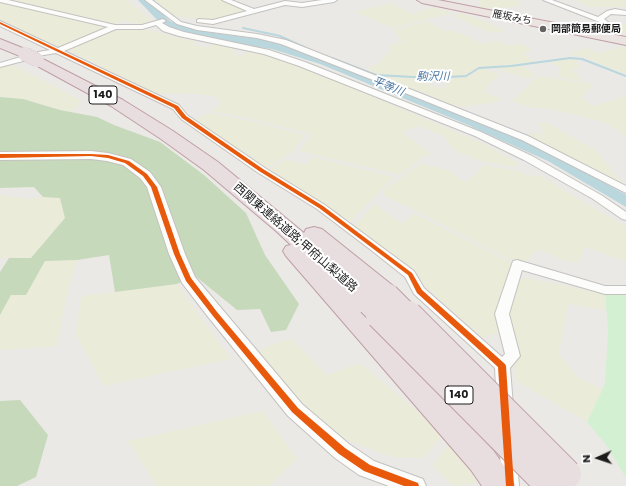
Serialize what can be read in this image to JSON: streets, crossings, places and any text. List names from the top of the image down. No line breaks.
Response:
{"streets":{"highway":["雁坂みち","140","西関東連絡道路;甲府山梨道路"]},"crossings":[["140","西関東連絡道路;甲府山梨道路"]],"water":["駒沢川","平等川"],"places":["岡部簡易郵便局"],"north":"left"}
